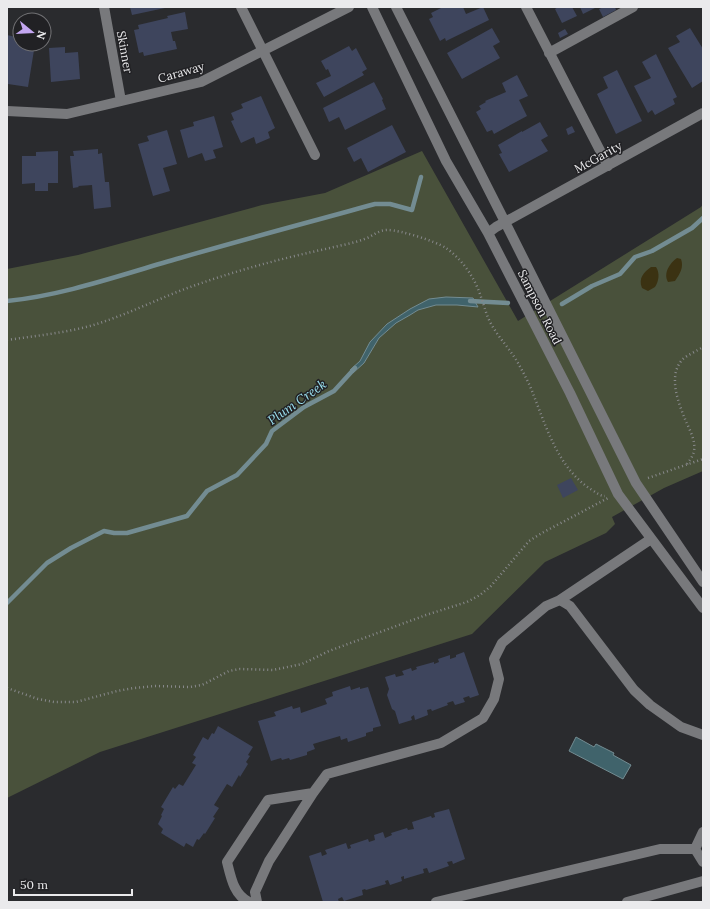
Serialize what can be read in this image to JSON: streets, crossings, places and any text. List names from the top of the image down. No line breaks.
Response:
{"streets":{"street":["Skinner","Caraway","McGarity","Sampson Road"]},"crossings":[["Skinner","Caraway"],["McGarity","Sampson Road"]],"water":["Plum Creek"],"scale_bar":"50 m","north":"right"}
